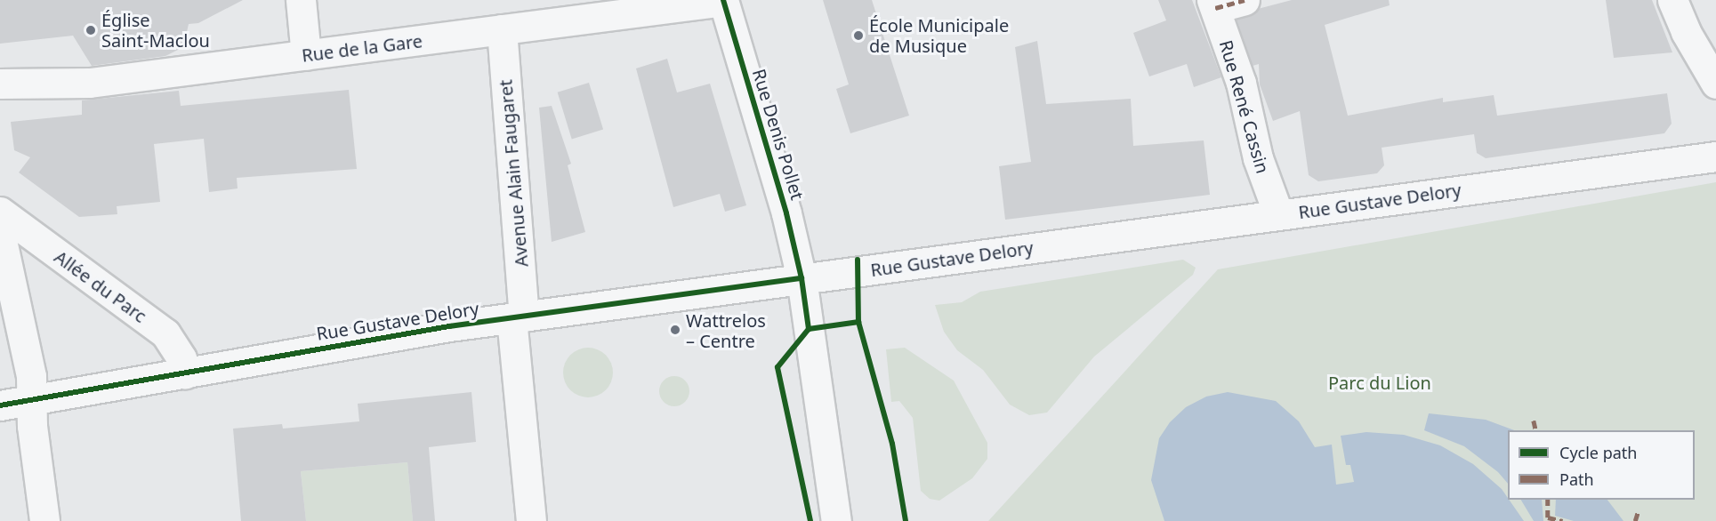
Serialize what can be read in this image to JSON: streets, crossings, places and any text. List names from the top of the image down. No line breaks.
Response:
{"streets":{"street":["Rue de la Gare","Rue René Cassin","Rue Denis Pollet","Avenue Alain Faugaret","Rue Gustave Delory","Allée du Parc"]},"crossings":[["Rue de la Gare","Rue Denis Pollet"],["Rue de la Gare","Avenue Alain Faugaret"],["Rue René Cassin","Rue Gustave Delory"],["Rue Denis Pollet","Rue Gustave Delory"],["Avenue Alain Faugaret","Rue Gustave Delory"],["Rue Gustave Delory","Allée du Parc"]],"parks":["Parc du Lion"],"places":["Église Saint-Maclou","École Municipale de Musique","Wattrelos – Centre"],"legend":["Cycle path","Path"]}
